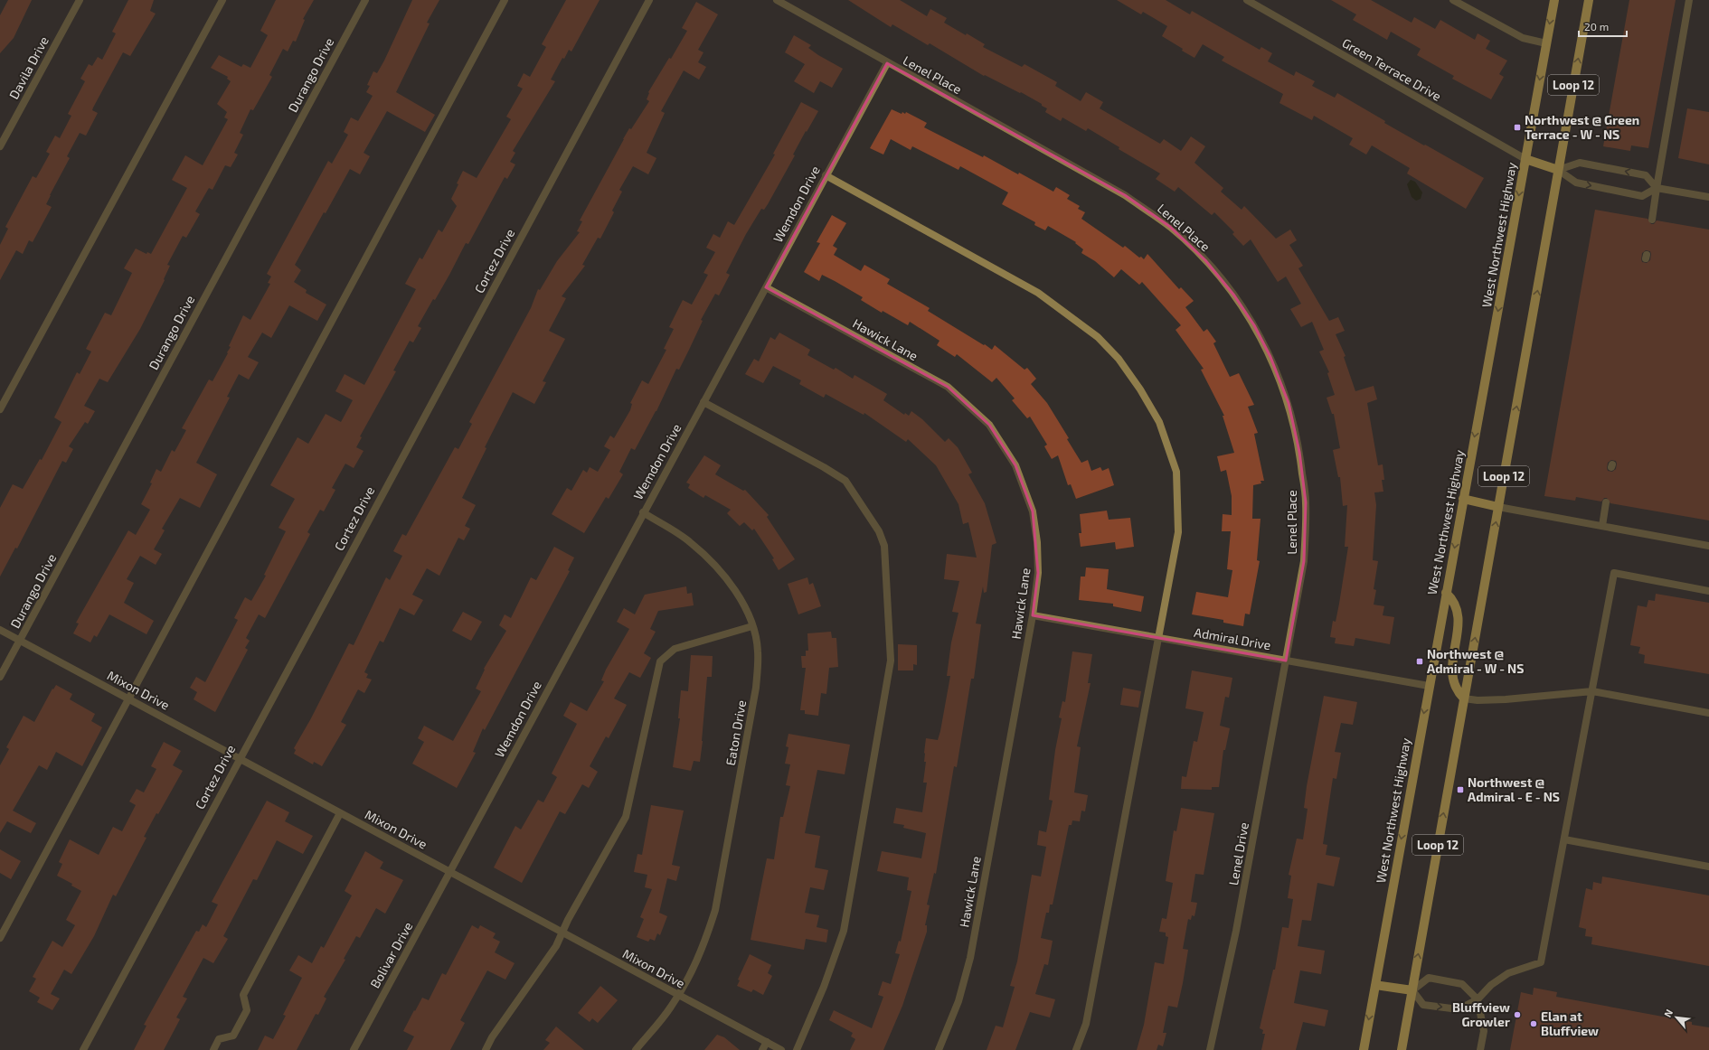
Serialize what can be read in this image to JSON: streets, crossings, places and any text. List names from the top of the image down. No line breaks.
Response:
{"streets":{"main road":["Loop 12","West Northwest Highway"],"street":["Davila Drive","Green Terrace Drive","Durango Drive","Lenel Place","Wemdon Drive","Cortez Drive","Hawick Lane","Admiral Drive","Mixon Drive","Eaton Drive","Lenel Drive","Bolivar Drive"]},"crossings":[["Green Terrace Drive","West Northwest Highway"],["Durango Drive","Mixon Drive"],["Lenel Place","Wemdon Drive"],["Lenel Place","Admiral Drive"],["Lenel Place","Lenel Drive"],["Wemdon Drive","Hawick Lane"],["Wemdon Drive","Mixon Drive"],["Wemdon Drive","Eaton Drive"],["Wemdon Drive","Bolivar Drive"],["West Northwest Highway","Admiral Drive"],["Cortez Drive","Mixon Drive"],["Hawick Lane","Admiral Drive"],["Admiral Drive","Lenel Drive"],["Mixon Drive","Eaton Drive"],["Mixon Drive","Bolivar Drive"]],"places":{"transit":["Northwest @ Green Terrace - W - NS","Northwest @ Admiral - W - NS","Northwest @ Admiral - E - NS"],"other":["Bluffview Growler","Elan at Bluffview"]},"scale_bar":"20 m","north":"top left"}
